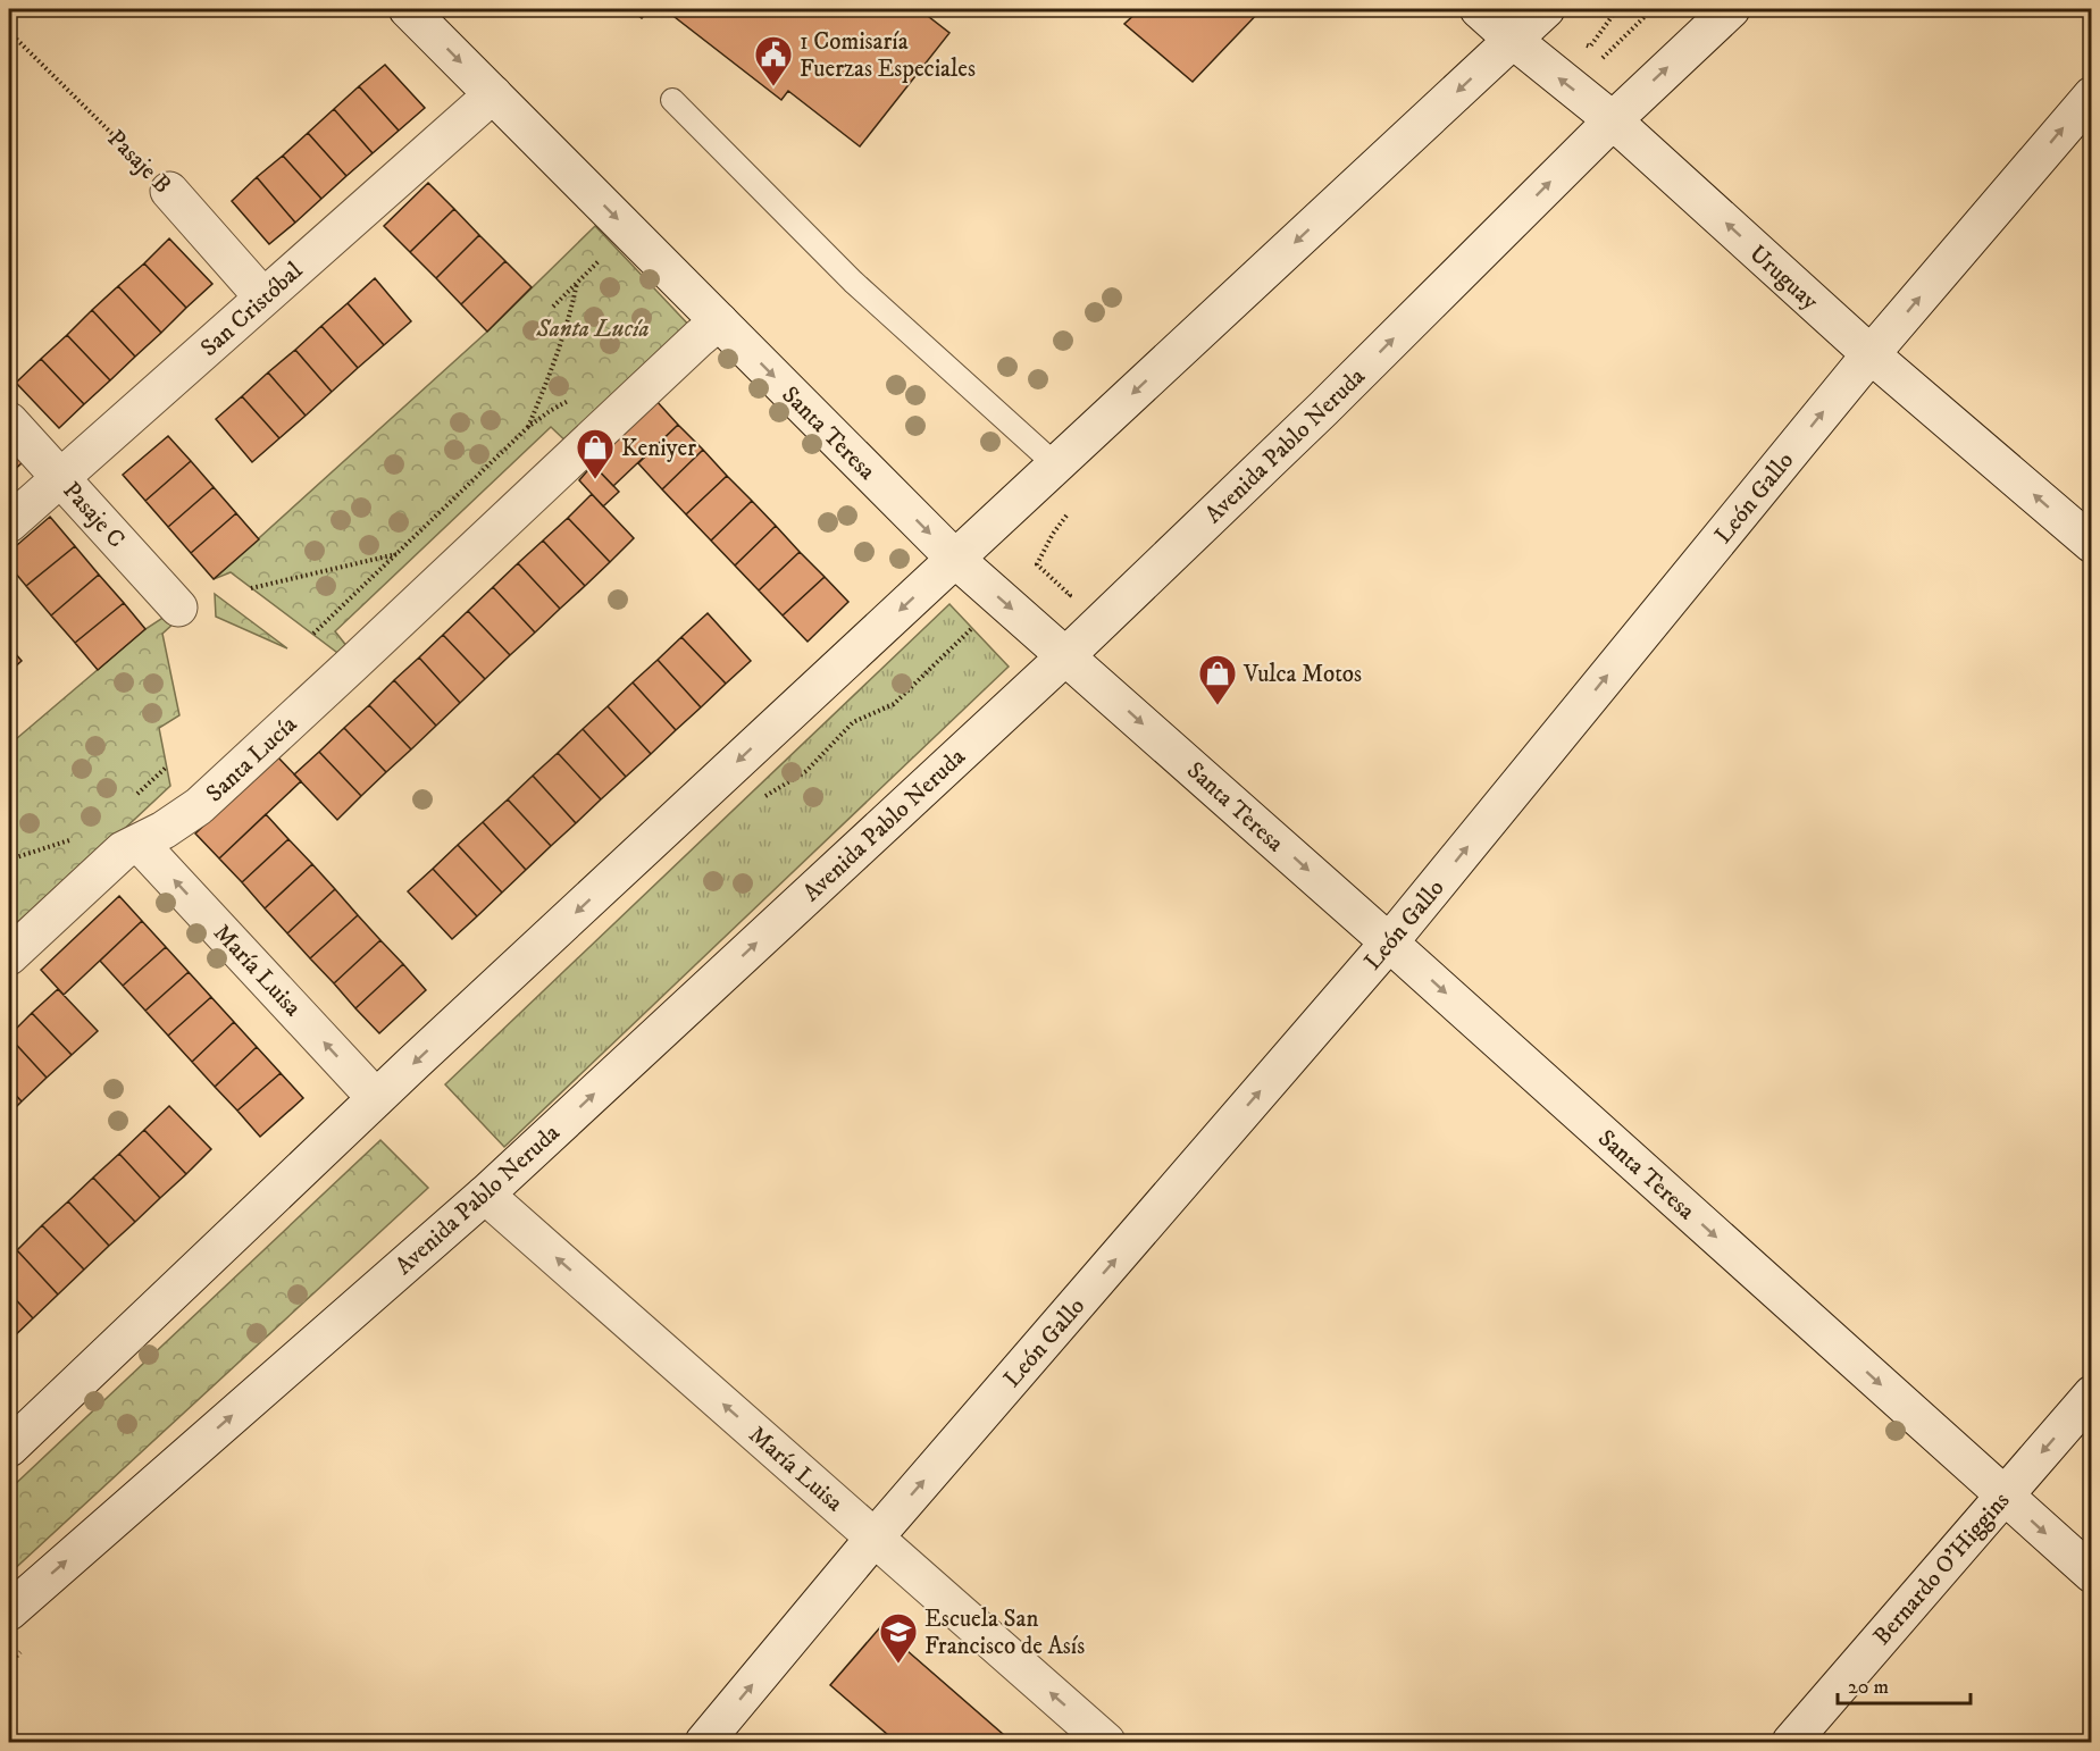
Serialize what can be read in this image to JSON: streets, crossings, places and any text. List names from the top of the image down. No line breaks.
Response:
{"streets":{"street":["Pasaje B","Uruguay","San Cristóbal","Santa Teresa","Avenida Pablo Neruda","León Gallo","Pasaje C","Santa Lucía","María Luisa","Bernardo O'Higgins"]},"crossings":[["Pasaje B","San Cristóbal"],["Uruguay","Avenida Pablo Neruda"],["Uruguay","León Gallo"],["San Cristóbal","Santa Teresa"],["San Cristóbal","Pasaje C"],["Santa Teresa","Avenida Pablo Neruda"],["Santa Teresa","León Gallo"],["Santa Teresa","Santa Lucía"],["Santa Teresa","Bernardo O'Higgins"],["Avenida Pablo Neruda","María Luisa"],["León Gallo","María Luisa"],["Santa Lucía","María Luisa"]],"one_way":["Uruguay","Santa Teresa","León Gallo","María Luisa"],"parks":["Santa Lucía"],"places":{"public building":["1 Comisaría Fuerzas Especiales"],"shop":["Keniyer","Vulca Motos"],"school or university":["Escuela San Francisco de Asís"]},"scale_bar":"20 m"}
